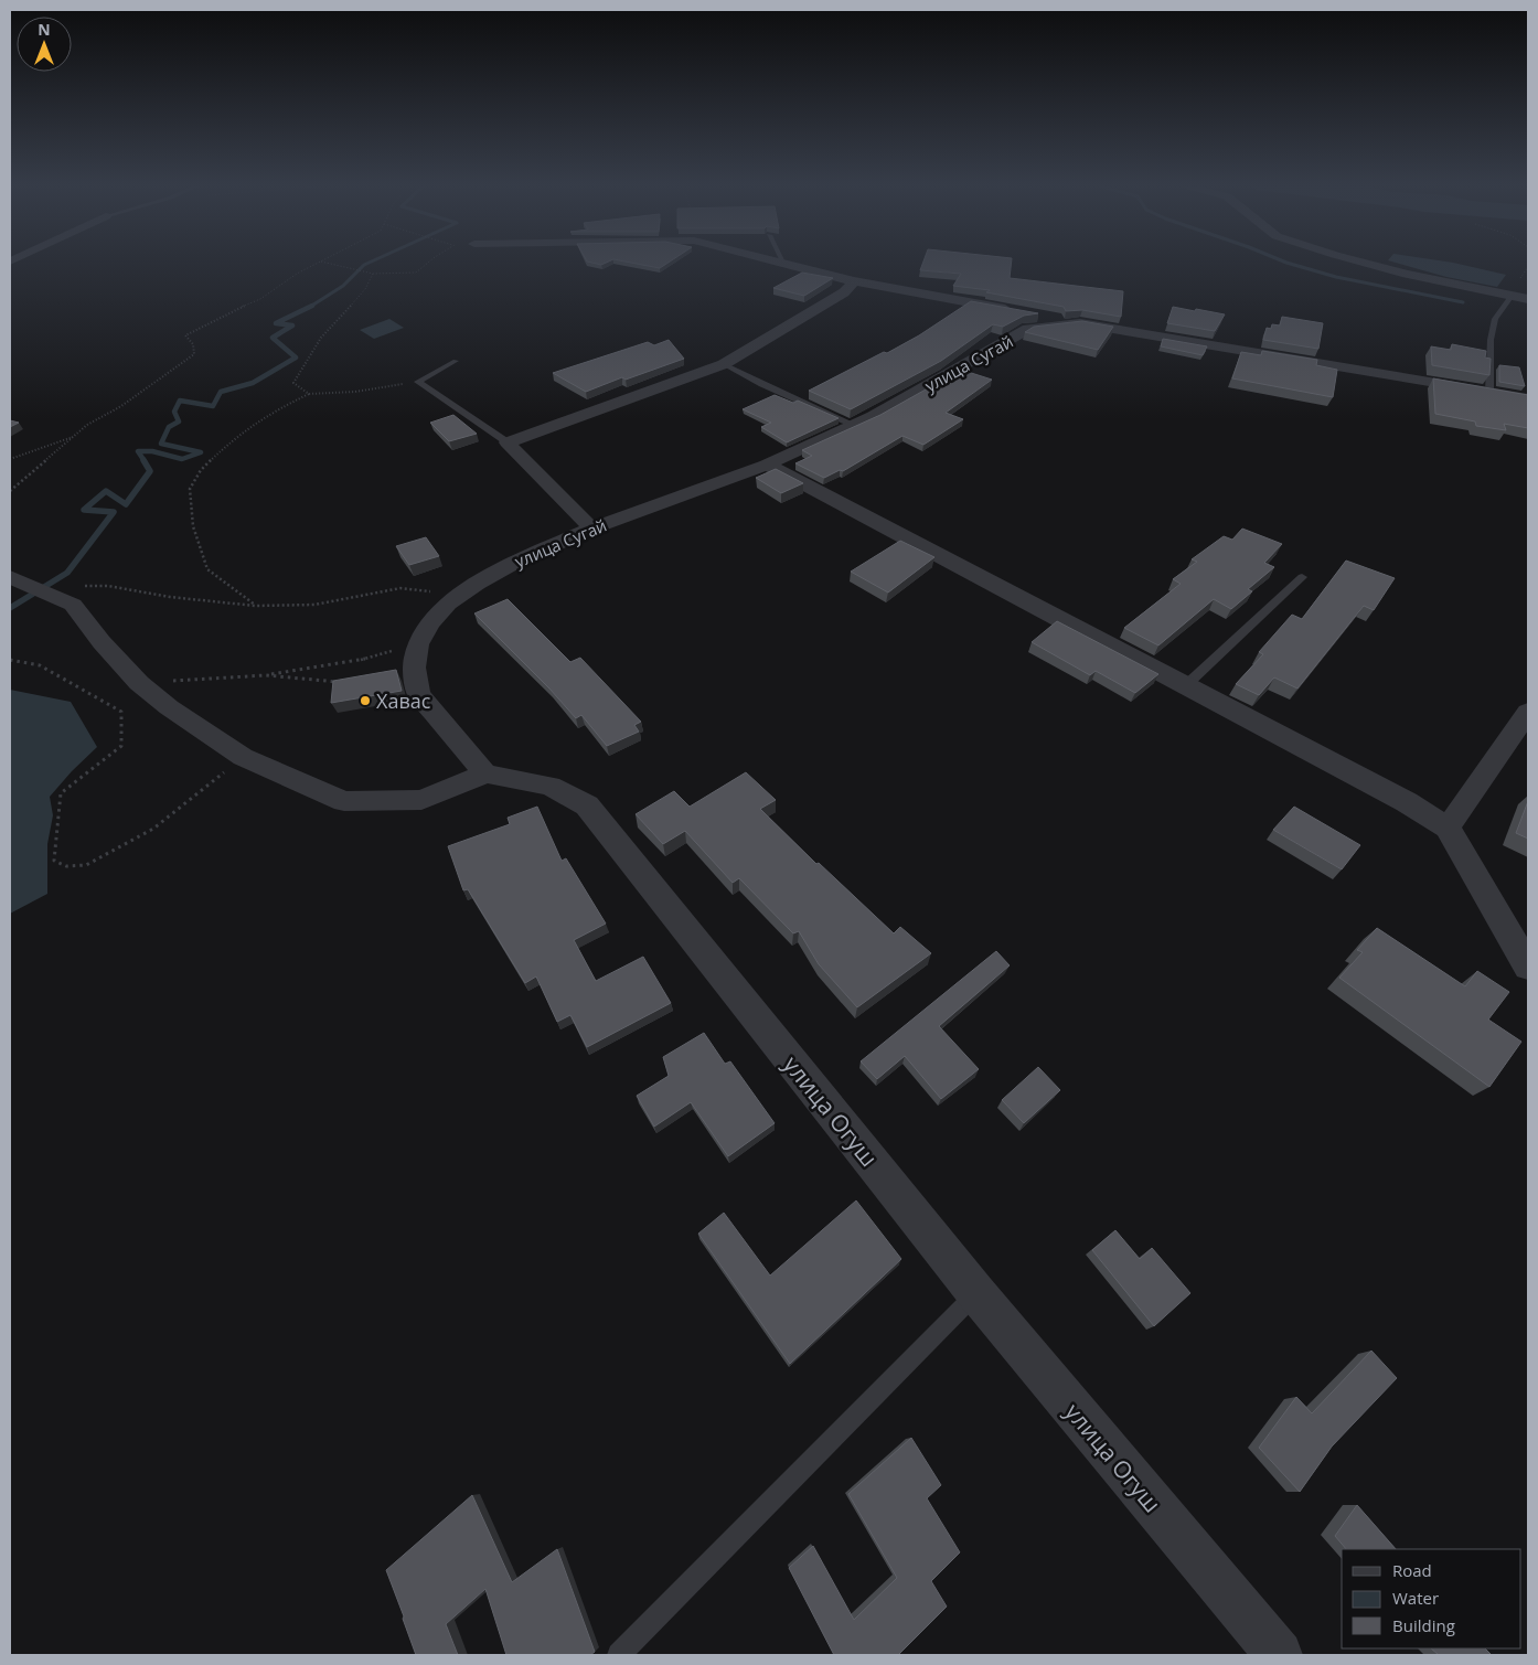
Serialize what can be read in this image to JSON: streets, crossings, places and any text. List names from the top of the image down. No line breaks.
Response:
{"streets":{"street":["улица Сугай","улица Огуш"]},"places":["Хавас"],"legend":["Road","Water","Building"],"north":"top"}
